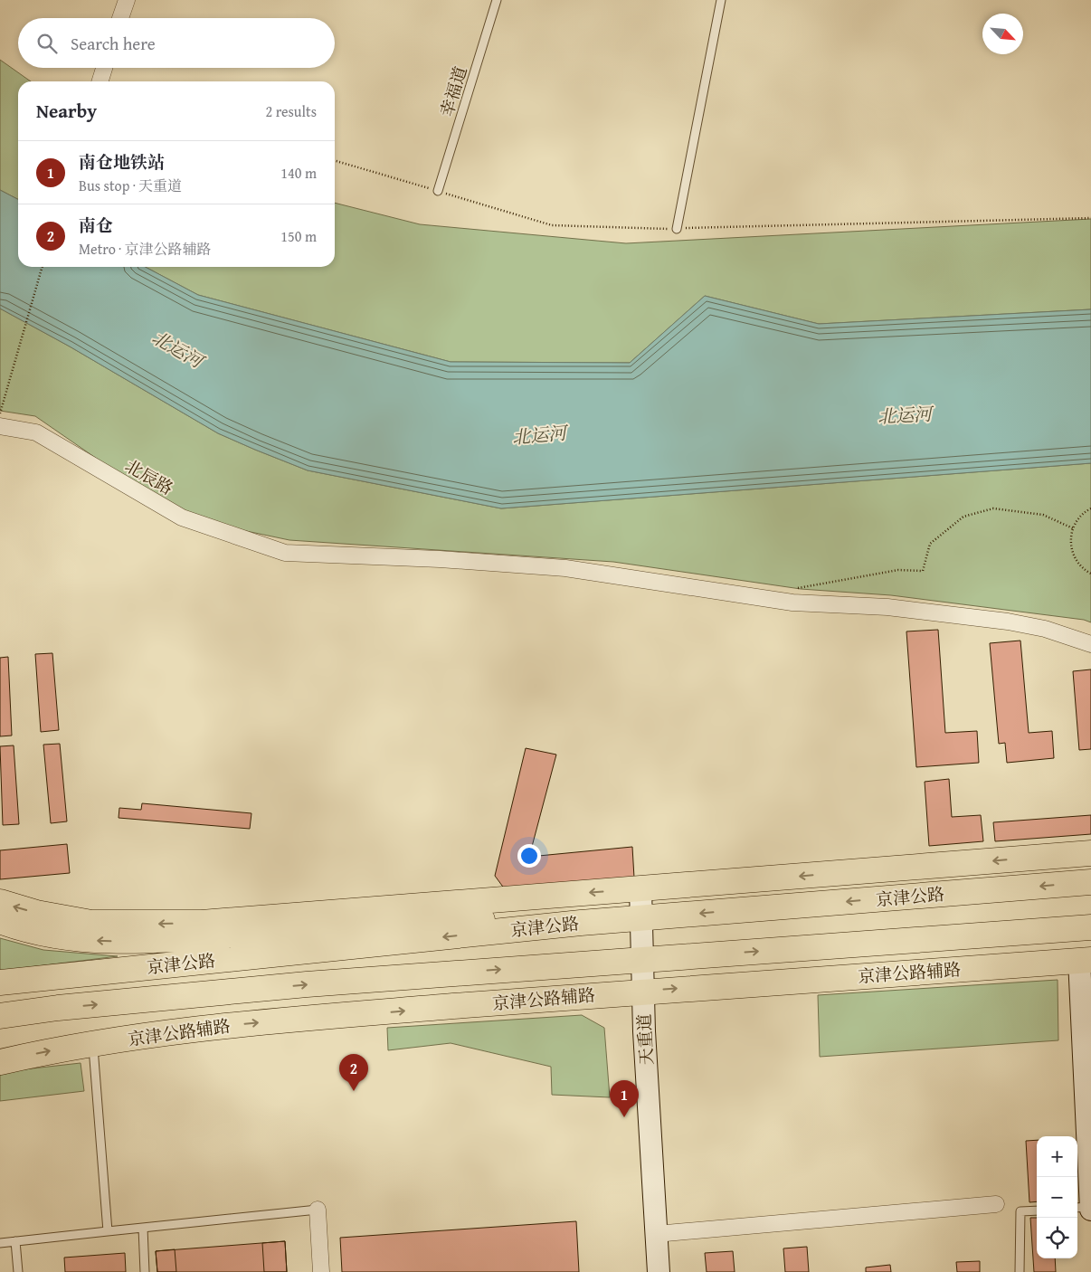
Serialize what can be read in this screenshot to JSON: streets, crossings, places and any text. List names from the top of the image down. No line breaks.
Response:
{"streets":{"main road":["京津公路","京津公路辅路"],"street":["北辰路","天重道"],"lane":["幸福道"]},"crossings":[["京津公路","天重道"],["京津公路辅路","天重道"]],"water":["北运河"],"north":"bottom right","page":{"search":"Search here","heading":["Nearby","2 results"],"list":[{"mark":"1","name":"南仓地铁站","note":"Bus stop · 天重道","value":"140 m"},{"mark":"2","name":"南仓","note":"Metro · 京津公路辅路","value":"150 m"}],"pins":["2","1"],"map_buttons":["+","−"]}}
